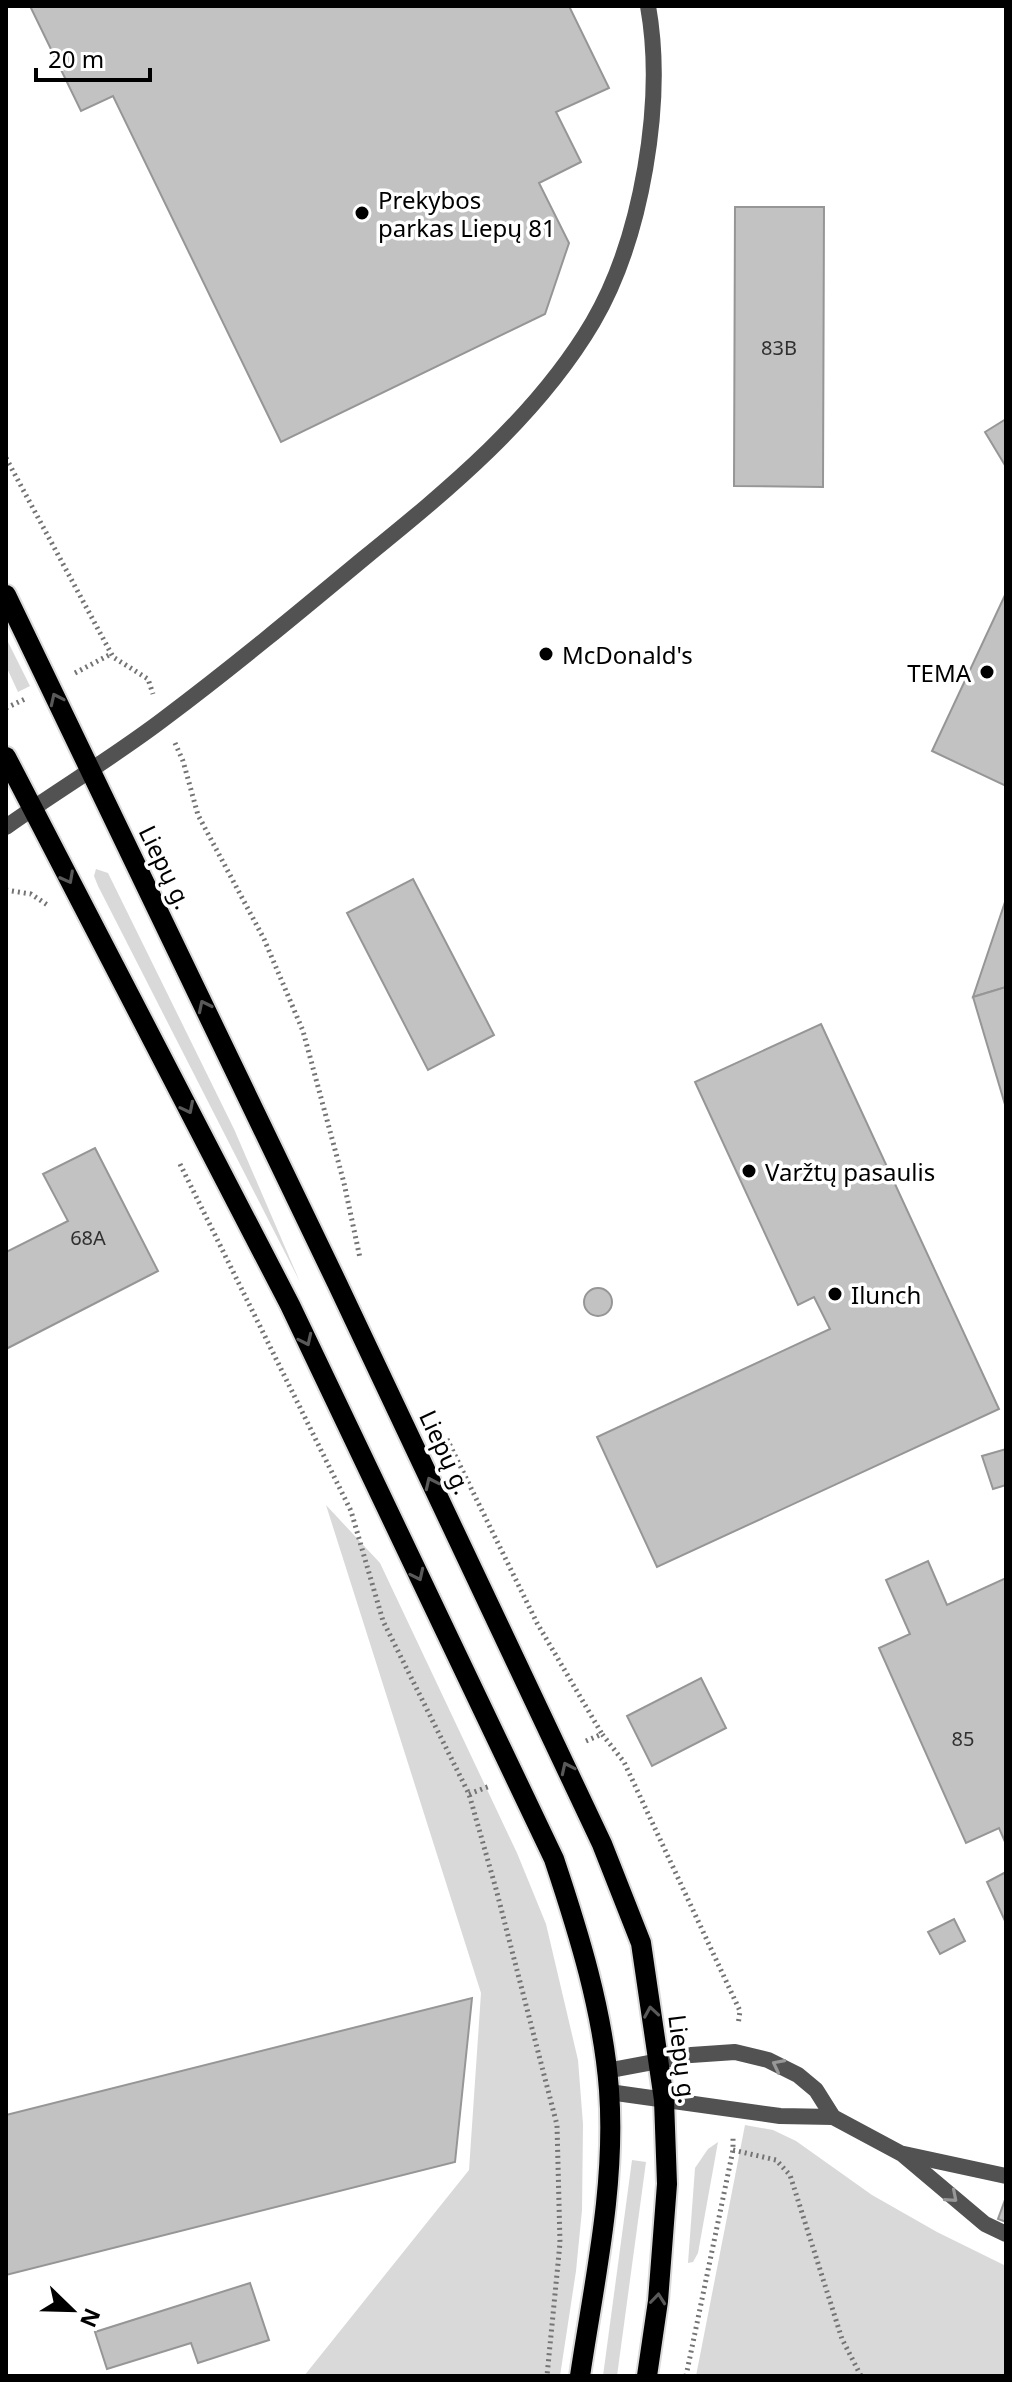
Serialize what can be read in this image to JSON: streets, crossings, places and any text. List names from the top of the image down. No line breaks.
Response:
{"streets":{"main road":["Liepų g."]},"places":["Prekybos parkas Liepų 81","McDonald's","TEMA","Varžtų pasaulis","Ilunch"],"house_numbers":["83B","68A","85"],"scale_bar":"20 m","north":"bottom right"}
